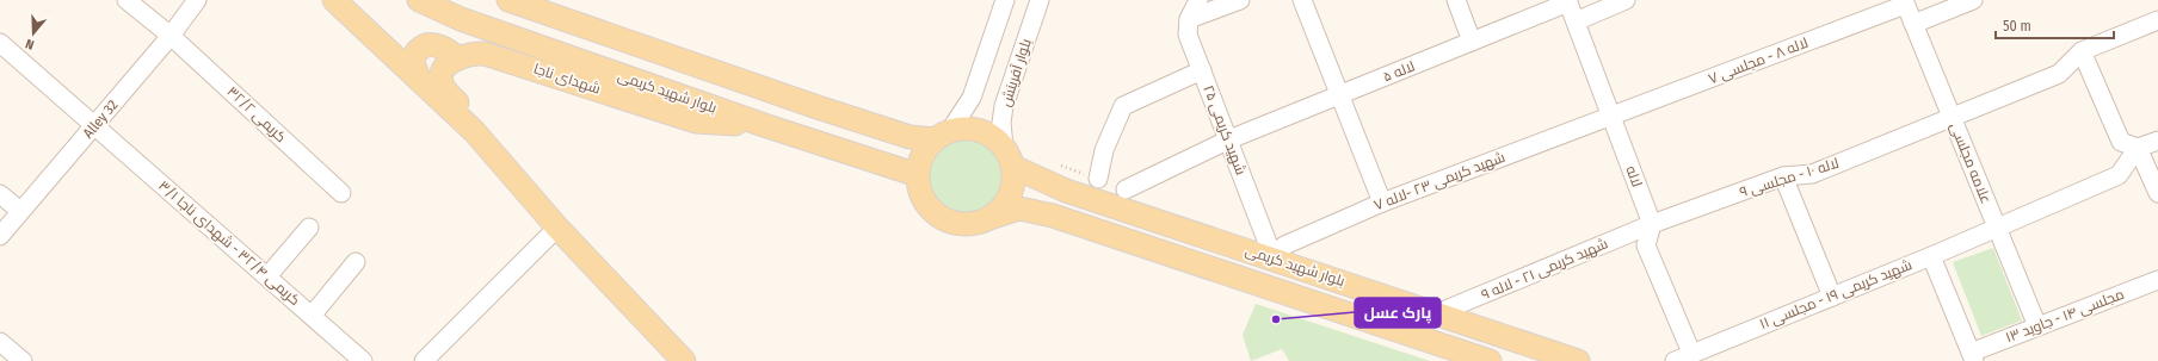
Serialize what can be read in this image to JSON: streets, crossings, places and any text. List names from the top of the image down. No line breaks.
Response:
{"streets":{"main road":["شهدای ناجا","بلوار شهید کریمی"],"street":["لاله ۸ - مجلسی ۷","لاله ۵","بلوار آفرینش","کریمی ۳۲/۲","Alley 32","شهید کریمی ۲۵","علامه مجلسی","لاله","لاله ۱۰ - مجلسی ۹","شهید کریمی ۲۳ -لاله ۷","کریمی ۳۲/۴ - شهدای ناجا ۳/۱","شهید کریمی ۲۱ - لاله ۹","شهید کریمی ۱۹ - مجلسی ۱۱","مجلسی ۱۴ - جاوید ۱۳"]},"crossings":[["لاله ۸ - مجلسی ۷","علامه مجلسی"],["لاله ۸ - مجلسی ۷","لاله"],["لاله ۸ - مجلسی ۷","شهید کریمی ۲۳ -لاله ۷"],["لاله ۵","شهید کریمی ۲۵"],["لاله ۵","لاله"],["بلوار آفرینش","بلوار شهید کریمی"],["شهدای ناجا","بلوار شهید کریمی"],["بلوار شهید کریمی","شهید کریمی ۲۵"],["بلوار شهید کریمی","شهید کریمی ۲۳ -لاله ۷"],["بلوار شهید کریمی","شهید کریمی ۲۱ - لاله ۹"],["کریمی ۳۲/۲","Alley 32"],["Alley 32","کریمی ۳۲/۴ - شهدای ناجا ۳/۱"],["شهید کریمی ۲۵","شهید کریمی ۲۳ -لاله ۷"],["علامه مجلسی","لاله ۱۰ - مجلسی ۹"],["علامه مجلسی","شهید کریمی ۱۹ - مجلسی ۱۱"],["علامه مجلسی","مجلسی ۱۴ - جاوید ۱۳"],["لاله","لاله ۱۰ - مجلسی ۹"],["لاله","شهید کریمی ۲۳ -لاله ۷"],["لاله","شهید کریمی ۲۱ - لاله ۹"],["لاله ۱۰ - مجلسی ۹","شهید کریمی ۲۱ - لاله ۹"]],"places":["پارک عسل"],"scale_bar":"50 m","north":"bottom"}
